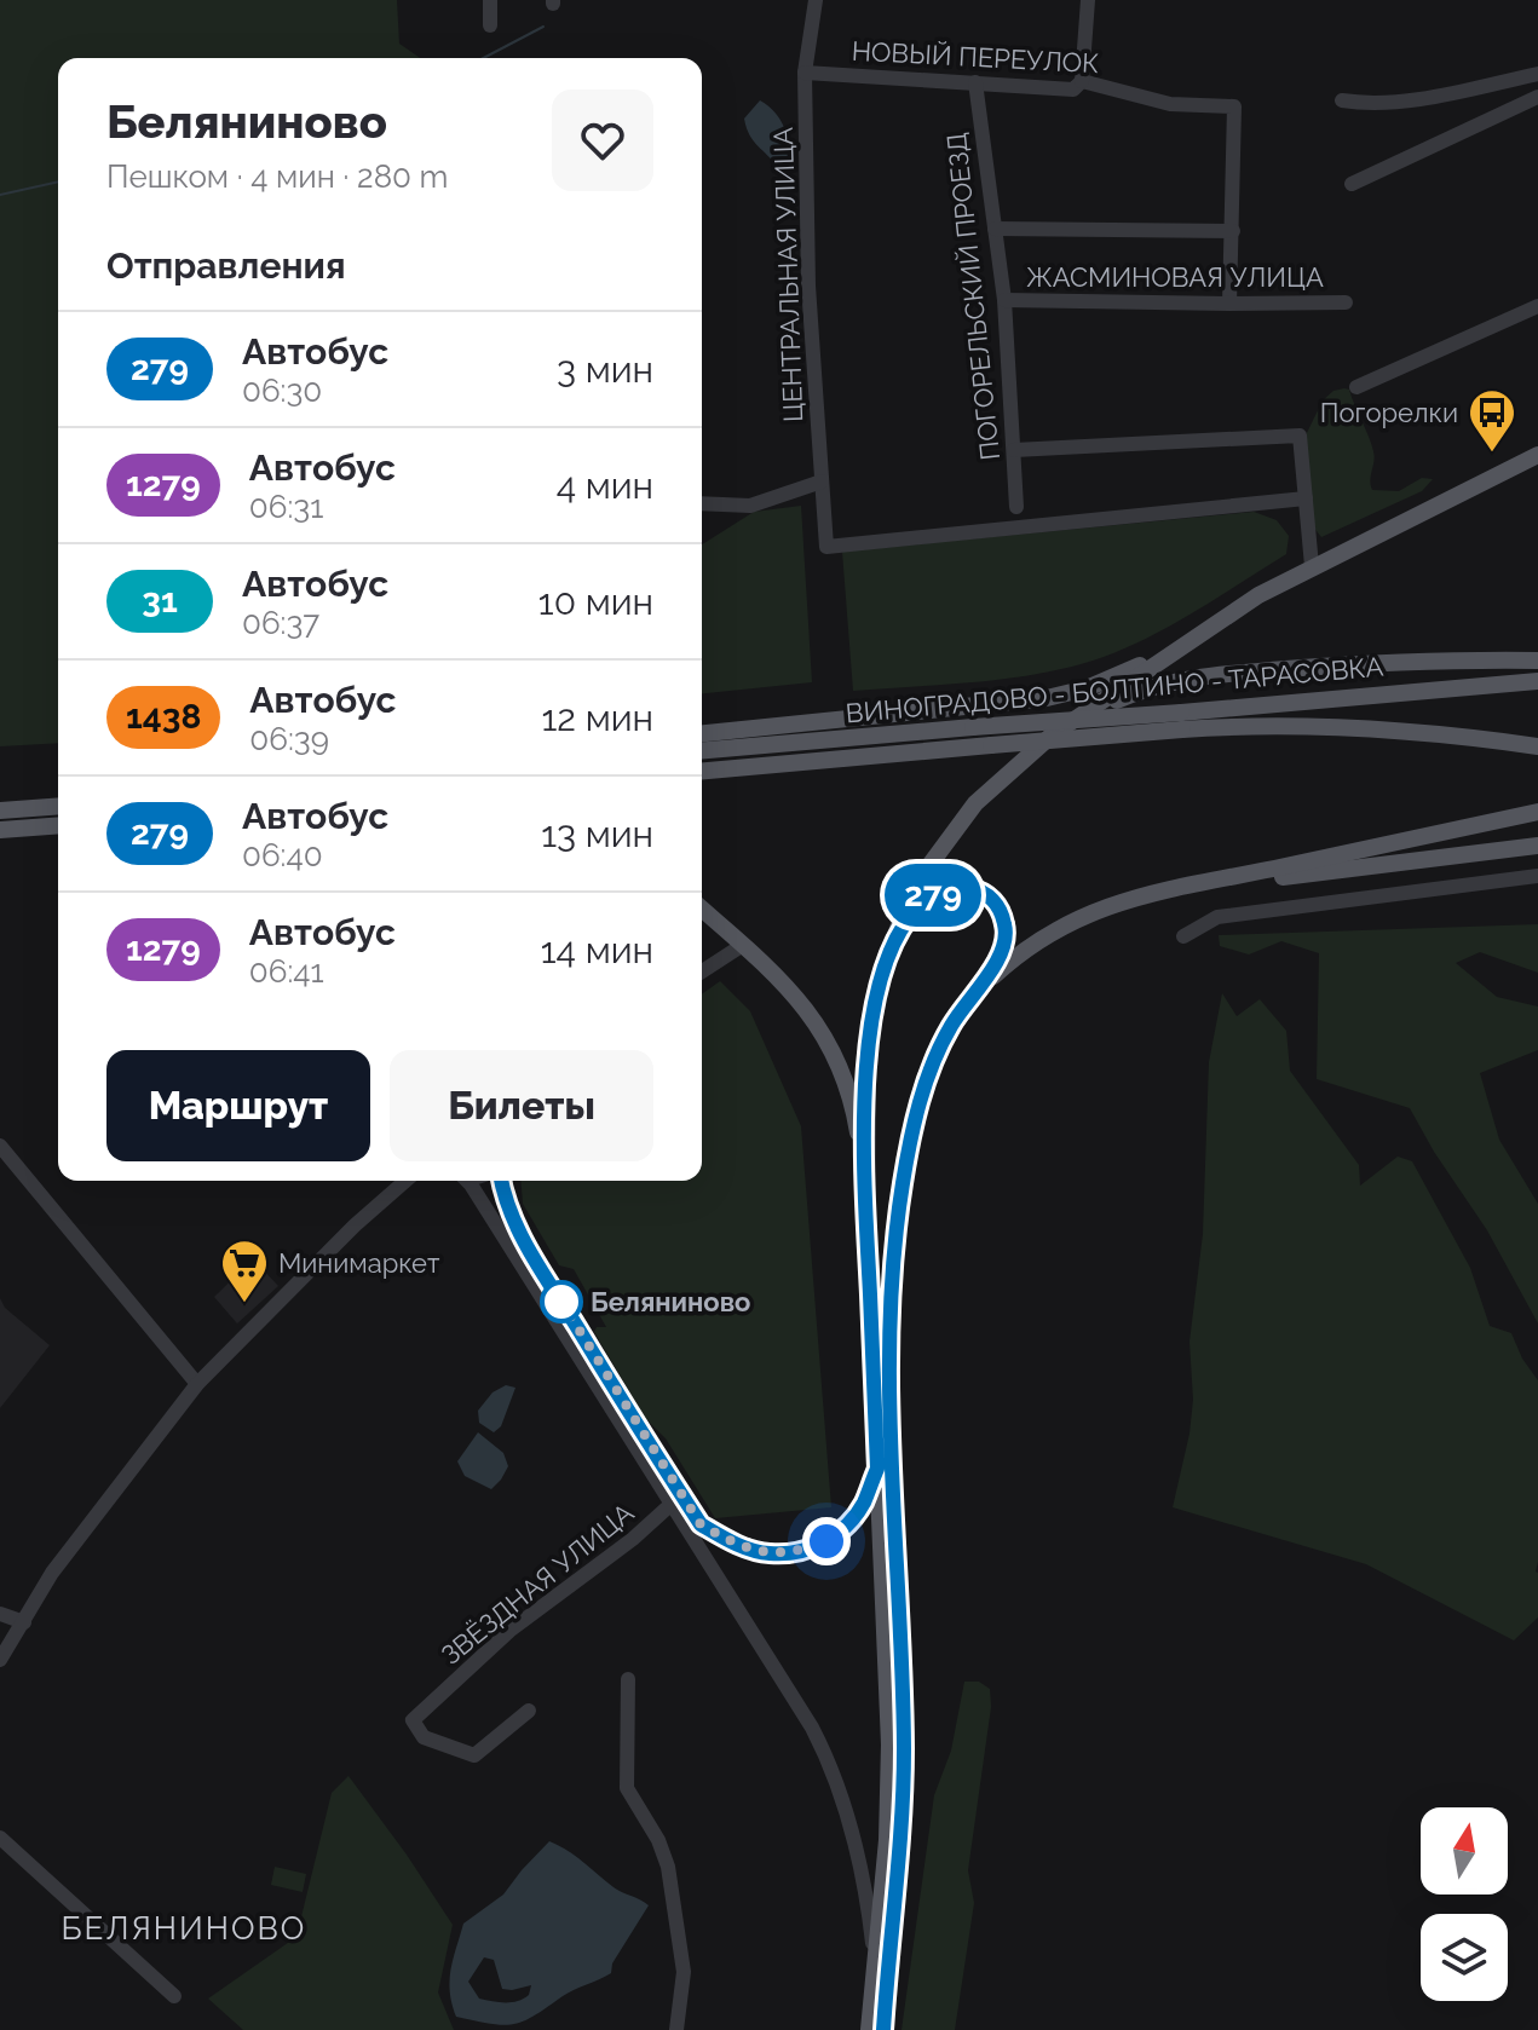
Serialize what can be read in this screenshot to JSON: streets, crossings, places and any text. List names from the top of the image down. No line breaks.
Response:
{"streets":{"main road":["ВИНОГРАДОВО - БОЛТИНО - ТАРАСОВКА"],"street":["НОВЫЙ ПЕРЕУЛОК","ЦЕНТРАЛЬНАЯ УЛИЦА","ЖАСМИНОВАЯ УЛИЦА","ПОГОРЕЛЬСКИЙ ПРОЕЗД","ЗВЁЗДНАЯ УЛИЦА"]},"crossings":[["НОВЫЙ ПЕРЕУЛОК","ЦЕНТРАЛЬНАЯ УЛИЦА"],["НОВЫЙ ПЕРЕУЛОК","ЖАСМИНОВАЯ УЛИЦА"],["НОВЫЙ ПЕРЕУЛОК","ПОГОРЕЛЬСКИЙ ПРОЕЗД"],["ЖАСМИНОВАЯ УЛИЦА","ПОГОРЕЛЬСКИЙ ПРОЕЗД"]],"districts":["БЕЛЯНИНОВО"],"places":{"bus stop":["Погорелки"],"other":["Беляниново"],"supermarket":["Минимаркет"]},"lines":["bus line 279"],"north":"top","page":{"on_map":"279","heading":[["Беляниново","Пешком · 4 мин · 280 m"],"Отправления"],"list":[{"mark":"279","name":"Автобус","note":"06:30","value":"3 мин"},{"mark":"1279","name":"Автобус","note":"06:31","value":"4 мин"},{"mark":"31","name":"Автобус","note":"06:37","value":"10 мин"},{"mark":"1438","name":"Автобус","note":"06:39","value":"12 мин"},{"mark":"279","name":"Автобус","note":"06:40","value":"13 мин"},{"mark":"1279","name":"Автобус","note":"06:41","value":"14 мин"}],"buttons":["Маршрут","Билеты"]}}
